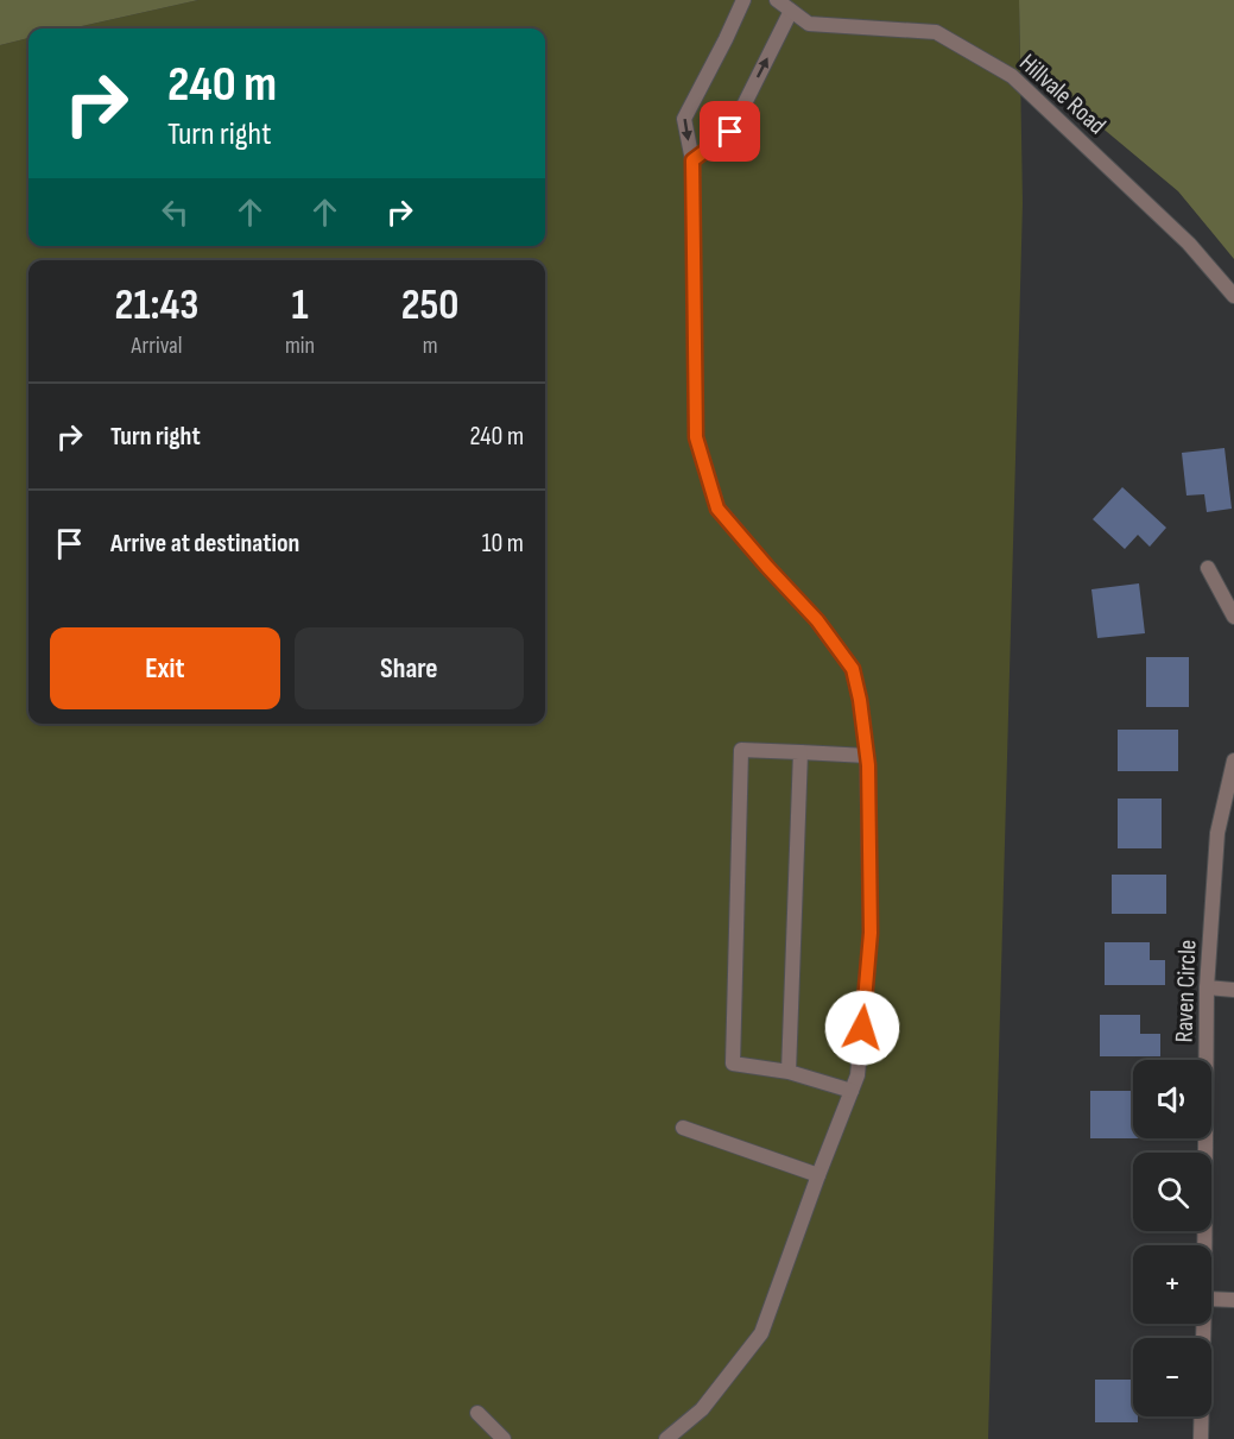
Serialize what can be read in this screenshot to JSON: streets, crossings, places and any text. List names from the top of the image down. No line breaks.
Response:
{"streets":{"street":["Hillvale Road","Raven Circle"]},"page":{"turn":["240 m","Turn right"],"eta":["21:43","Arrival","1","min","250","m"],"list":[{"name":"Turn right","value":"240 m"},{"name":"Arrive at destination","value":"10 m"}],"buttons":["Exit","Share"],"map_buttons":["+","−"]}}
